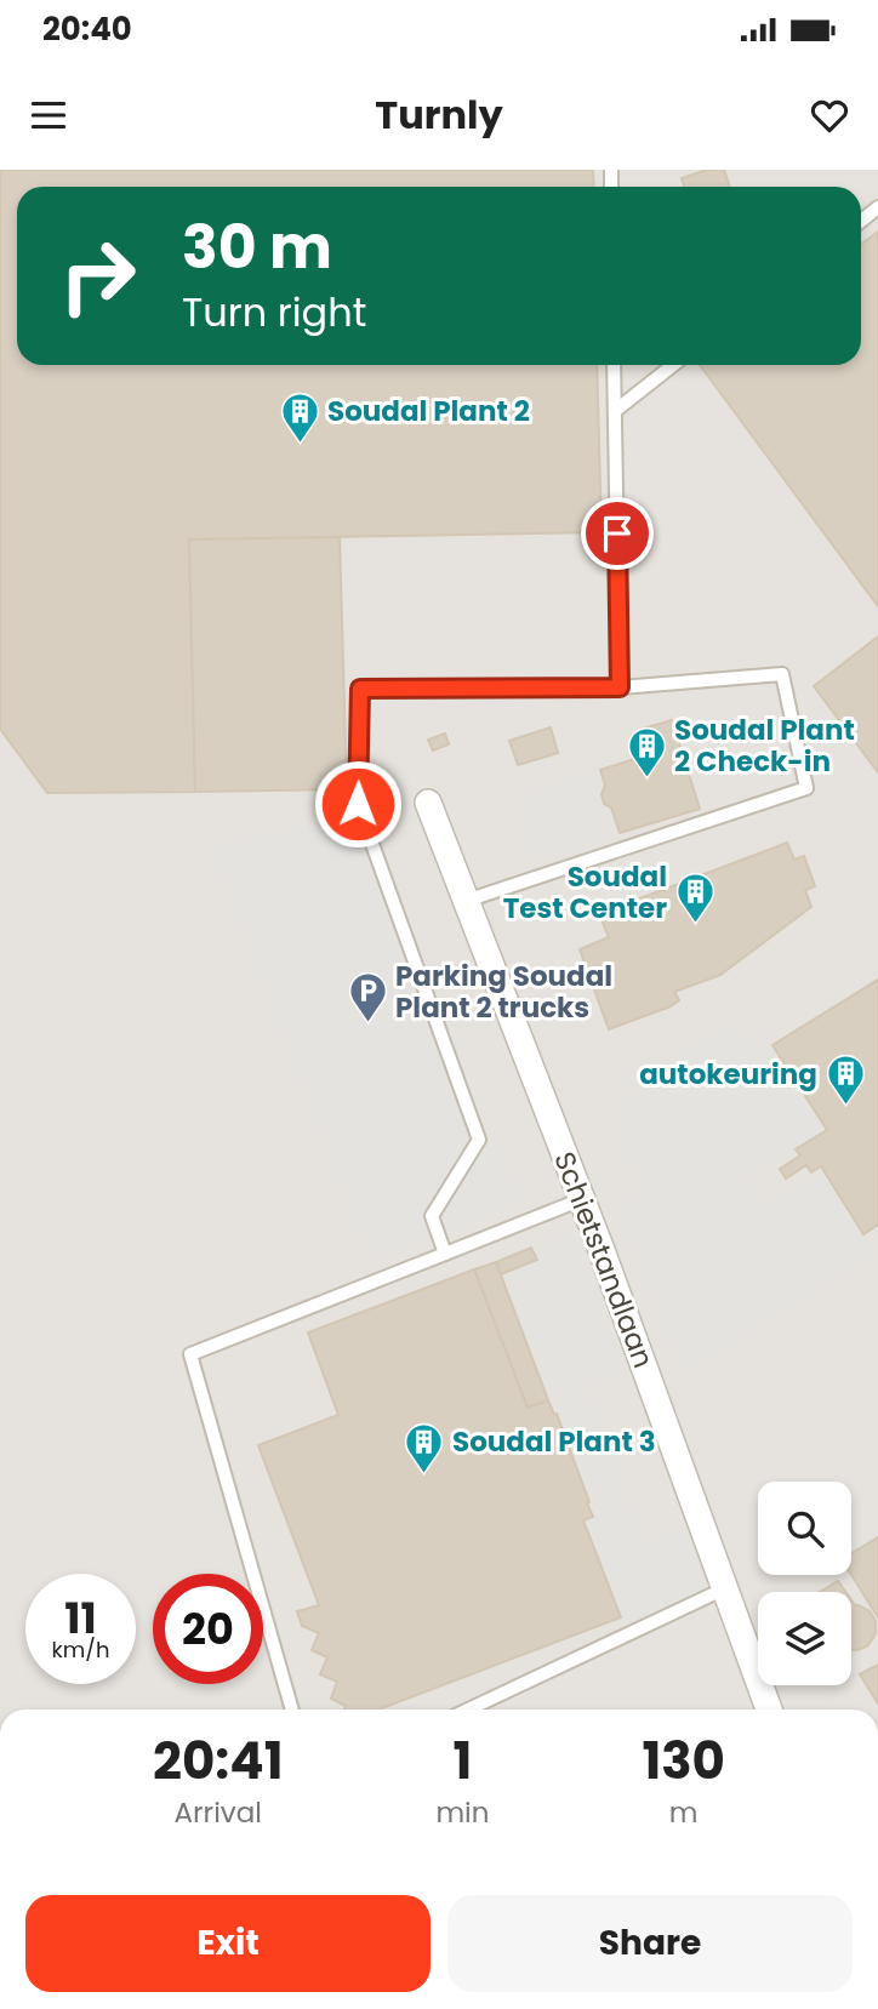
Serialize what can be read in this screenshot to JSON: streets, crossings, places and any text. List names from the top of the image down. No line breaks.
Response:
{"streets":{"street":["Schietstandlaan"]},"places":{"building":["Soudal Plant 2","Soudal Plant 2 Check-in","Soudal Test Center","autokeuring","Soudal Plant 3"],"parking":["Parking Soudal Plant 2 trucks"]},"page":{"status":"20:40","header":"Turnly","turn":["30 m","Turn right"],"speed":"11 km/h","limit":"20","eta":["20:41","Arrival","1","min","130","m"],"buttons":["Exit","Share"]}}
